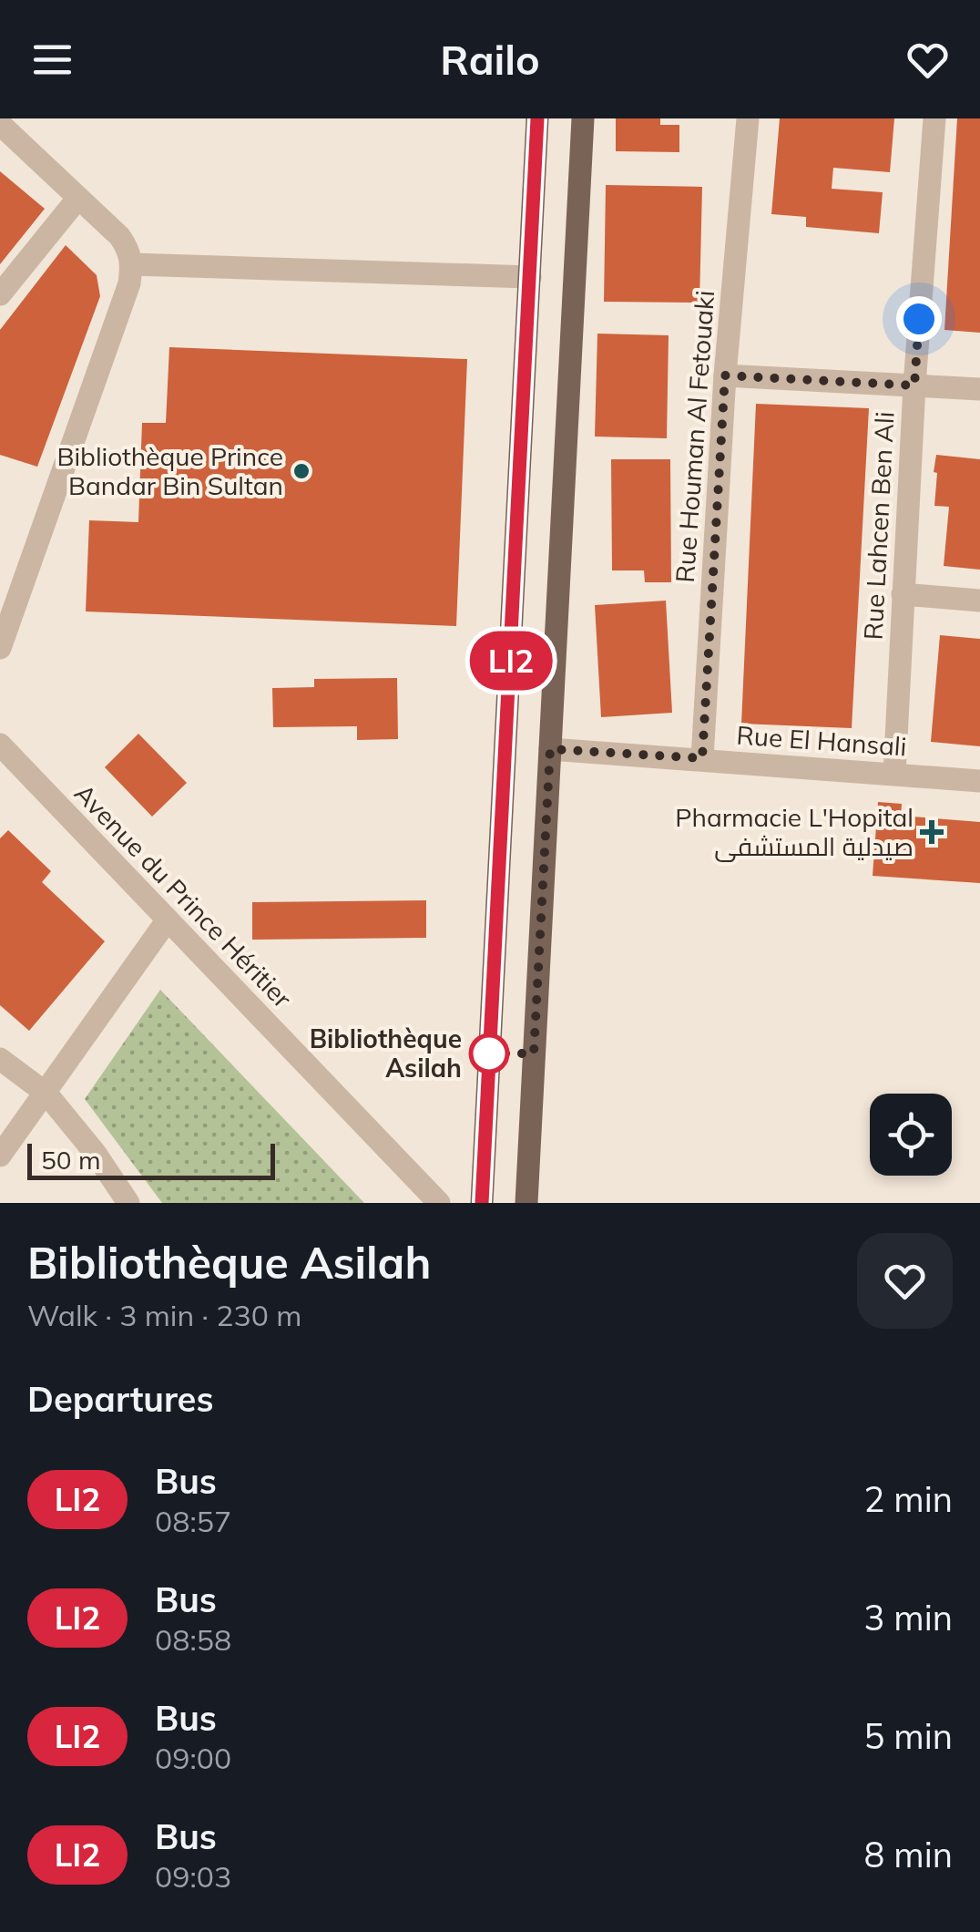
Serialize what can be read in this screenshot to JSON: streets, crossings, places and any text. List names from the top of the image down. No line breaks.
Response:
{"streets":{"street":["Rue Houman Al Fetouaki","Rue Lahcen Ben Ali","Rue El Hansali","Avenue du Prince Héritier"]},"crossings":[["Rue Houman Al Fetouaki","Rue El Hansali"],["Rue Lahcen Ben Ali","Rue El Hansali"]],"places":{"other":["Bibliothèque Prince Bandar Bin Sultan","Bibliothèque Asilah"],"health":["Pharmacie L'Hopital صيدلية المستشفى"]},"lines":["bus line LI2"],"scale_bar":"50 m","page":{"header":"Railo","on_map":"LI2","scale":"50 m","heading":[["Bibliothèque Asilah","Walk · 3 min · 230 m"],"Departures"],"list":[{"mark":"LI2","name":"Bus","note":"08:57","value":"2 min"},{"mark":"LI2","name":"Bus","note":"08:58","value":"3 min"},{"mark":"LI2","name":"Bus","note":"09:00","value":"5 min"},{"mark":"LI2","name":"Bus","note":"09:03","value":"8 min"}]}}
